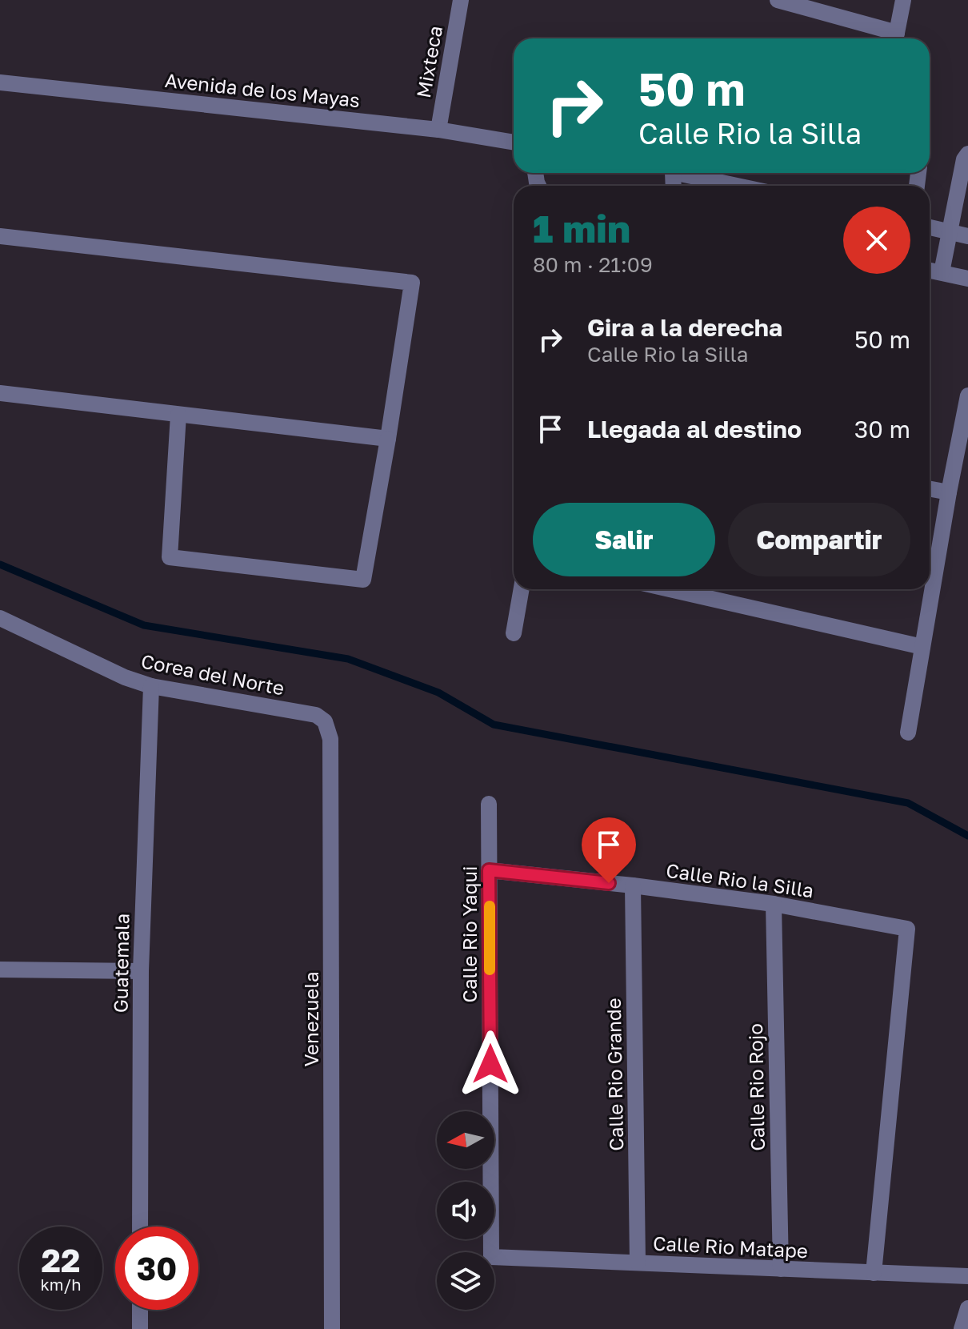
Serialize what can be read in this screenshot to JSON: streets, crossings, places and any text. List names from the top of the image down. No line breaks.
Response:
{"streets":{"street":["Mixteca","Avenida de los Mayas","Corea del Norte","Calle Rio la Silla","Calle Rio Yaqui","Guatemala","Venezuela","Calle Rio Grande","Calle Rio Rojo","Calle Rio Matape"]},"crossings":[["Mixteca","Avenida de los Mayas"],["Corea del Norte","Guatemala"],["Corea del Norte","Venezuela"],["Calle Rio la Silla","Calle Rio Yaqui"],["Calle Rio la Silla","Calle Rio Grande"],["Calle Rio la Silla","Calle Rio Rojo"],["Calle Rio la Silla","Calle Rio Matape"],["Calle Rio Grande","Calle Rio Matape"],["Calle Rio Rojo","Calle Rio Matape"]],"north":"left","page":{"turn":["50 m","Calle Rio la Silla"],"heading":["1 min","80 m · 21:09"],"list":[{"name":"Gira a la derecha","note":"Calle Rio la Silla","value":"50 m"},{"name":"Llegada al destino","value":"30 m"}],"buttons":["Salir","Compartir"],"speed":"22 km/h","limit":"30"}}
